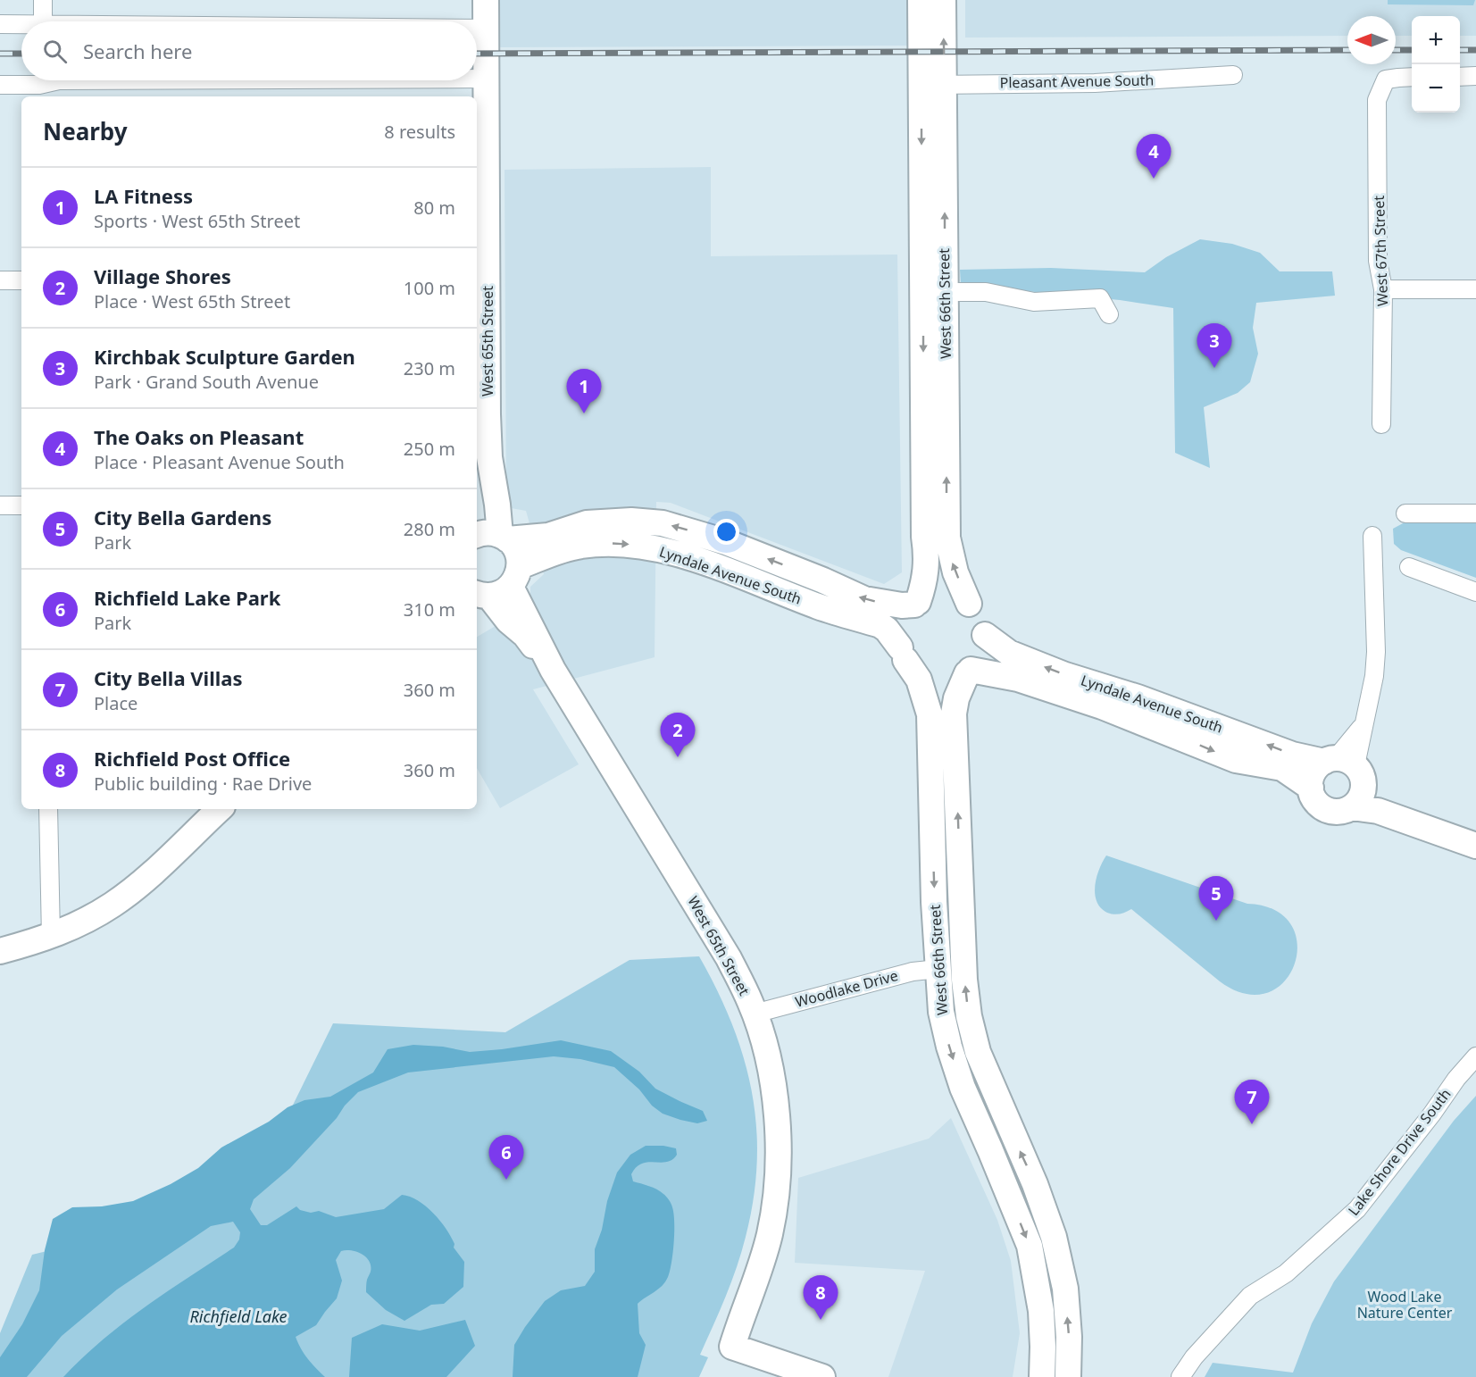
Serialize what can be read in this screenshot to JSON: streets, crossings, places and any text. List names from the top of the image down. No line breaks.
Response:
{"streets":{"main road":["West 66th Street","West 65th Street","Lyndale Avenue South"],"street":["Pleasant Avenue South","West 67th Street","Woodlake Drive","Lake Shore Drive South"]},"crossings":[["Pleasant Avenue South","West 66th Street"],["West 66th Street","Lyndale Avenue South"],["West 66th Street","Woodlake Drive"],["West 65th Street","Lyndale Avenue South"],["West 65th Street","Woodlake Drive"]],"water":["Richfield Lake"],"parks":["Wood Lake Nature Center"],"north":"left","page":{"map_buttons":["+","−"],"search":"Search here","heading":["Nearby","8 results"],"pins":["4","3","1","2","5","7","6","8"],"list":[{"mark":"1","name":"LA Fitness","note":"Sports · West 65th Street","value":"80 m"},{"mark":"2","name":"Village Shores","note":"Place · West 65th Street","value":"100 m"},{"mark":"3","name":"Kirchbak Sculpture Garden","note":"Park · Grand South Avenue","value":"230 m"},{"mark":"4","name":"The Oaks on Pleasant","note":"Place · Pleasant Avenue South","value":"250 m"},{"mark":"5","name":"City Bella Gardens","note":"Park","value":"280 m"},{"mark":"6","name":"Richfield Lake Park","note":"Park","value":"310 m"},{"mark":"7","name":"City Bella Villas","note":"Place","value":"360 m"},{"mark":"8","name":"Richfield Post Office","note":"Public building · Rae Drive","value":"360 m"}]}}
